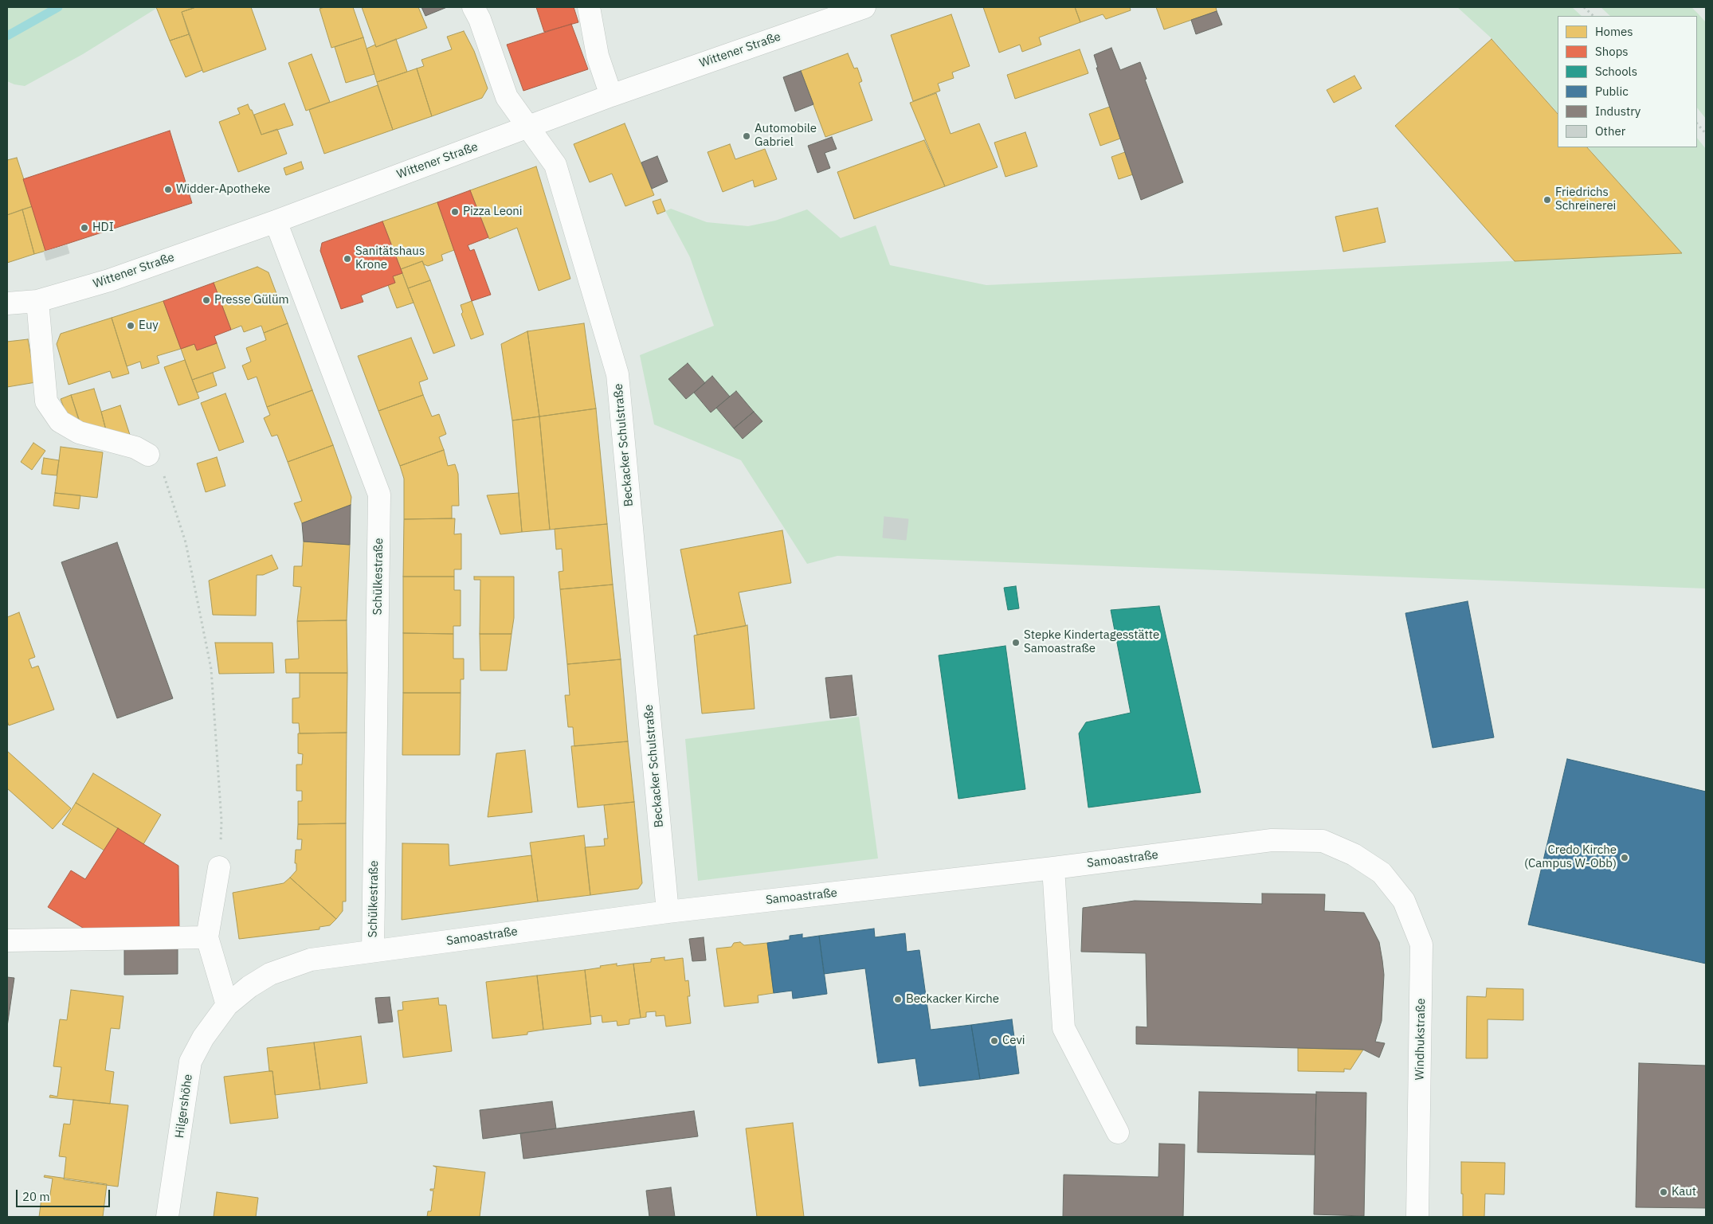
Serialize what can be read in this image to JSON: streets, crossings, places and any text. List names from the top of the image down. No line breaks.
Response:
{"streets":{"street":["Wittener Straße","Beckacker Schulstraße","Schülkestraße","Samoastraße","Windhukstraße","Hilgershöhe"]},"crossings":[["Wittener Straße","Beckacker Schulstraße"],["Wittener Straße","Schülkestraße"],["Beckacker Schulstraße","Samoastraße"],["Schülkestraße","Samoastraße"],["Samoastraße","Windhukstraße"],["Samoastraße","Hilgershöhe"]],"places":["Automobile Gabriel","Widder-Apotheke","Friedrichs Schreinerei","Pizza Leoni","HDI","Sanitätshaus Krone","Presse Gülüm","Euy","Stepke Kindertagesstätte Samoastraße","Credo Kirche (Campus W-Obb)","Beckacker Kirche","Cevi","Kaut"],"legend":["Homes","Shops","Schools","Public","Industry","Other"],"scale_bar":"20 m"}
